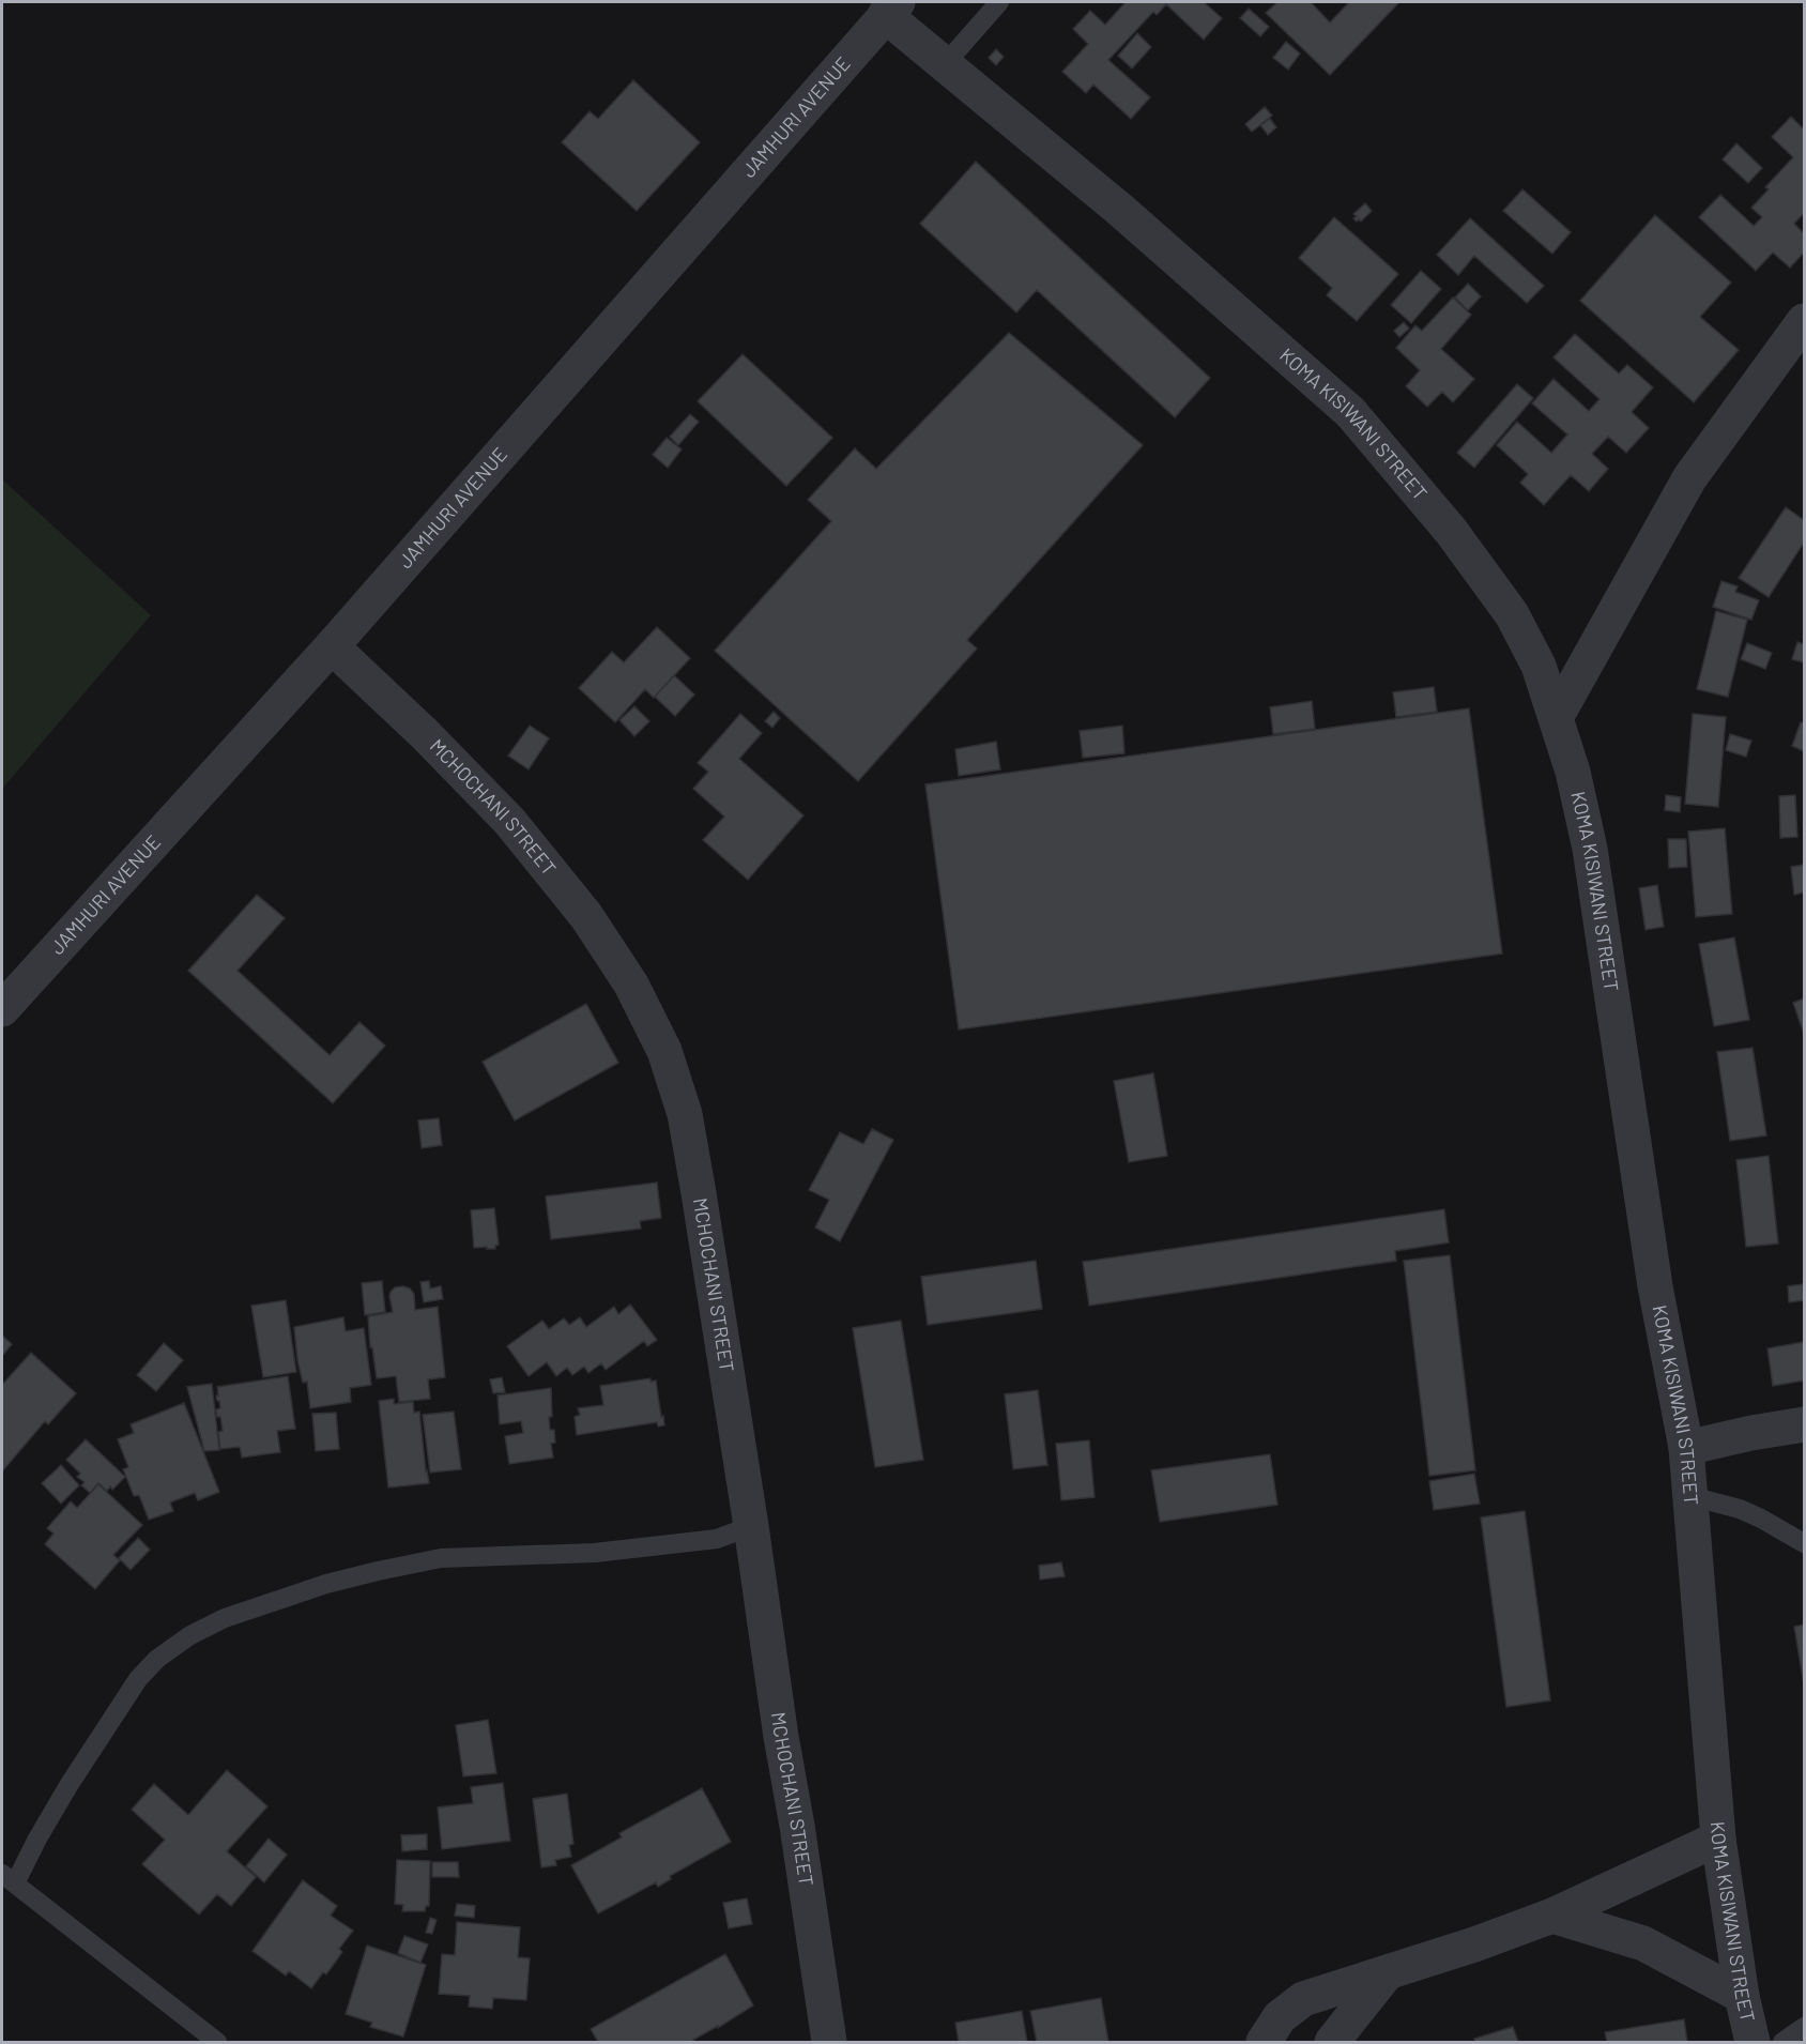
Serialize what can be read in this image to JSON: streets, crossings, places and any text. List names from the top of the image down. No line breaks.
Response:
{"streets":{"street":["JAMHURI AVENUE","KOMA KISIWANI STREET","MCHOCHANI STREET"]},"crossings":[["JAMHURI AVENUE","KOMA KISIWANI STREET"],["JAMHURI AVENUE","MCHOCHANI STREET"]]}
